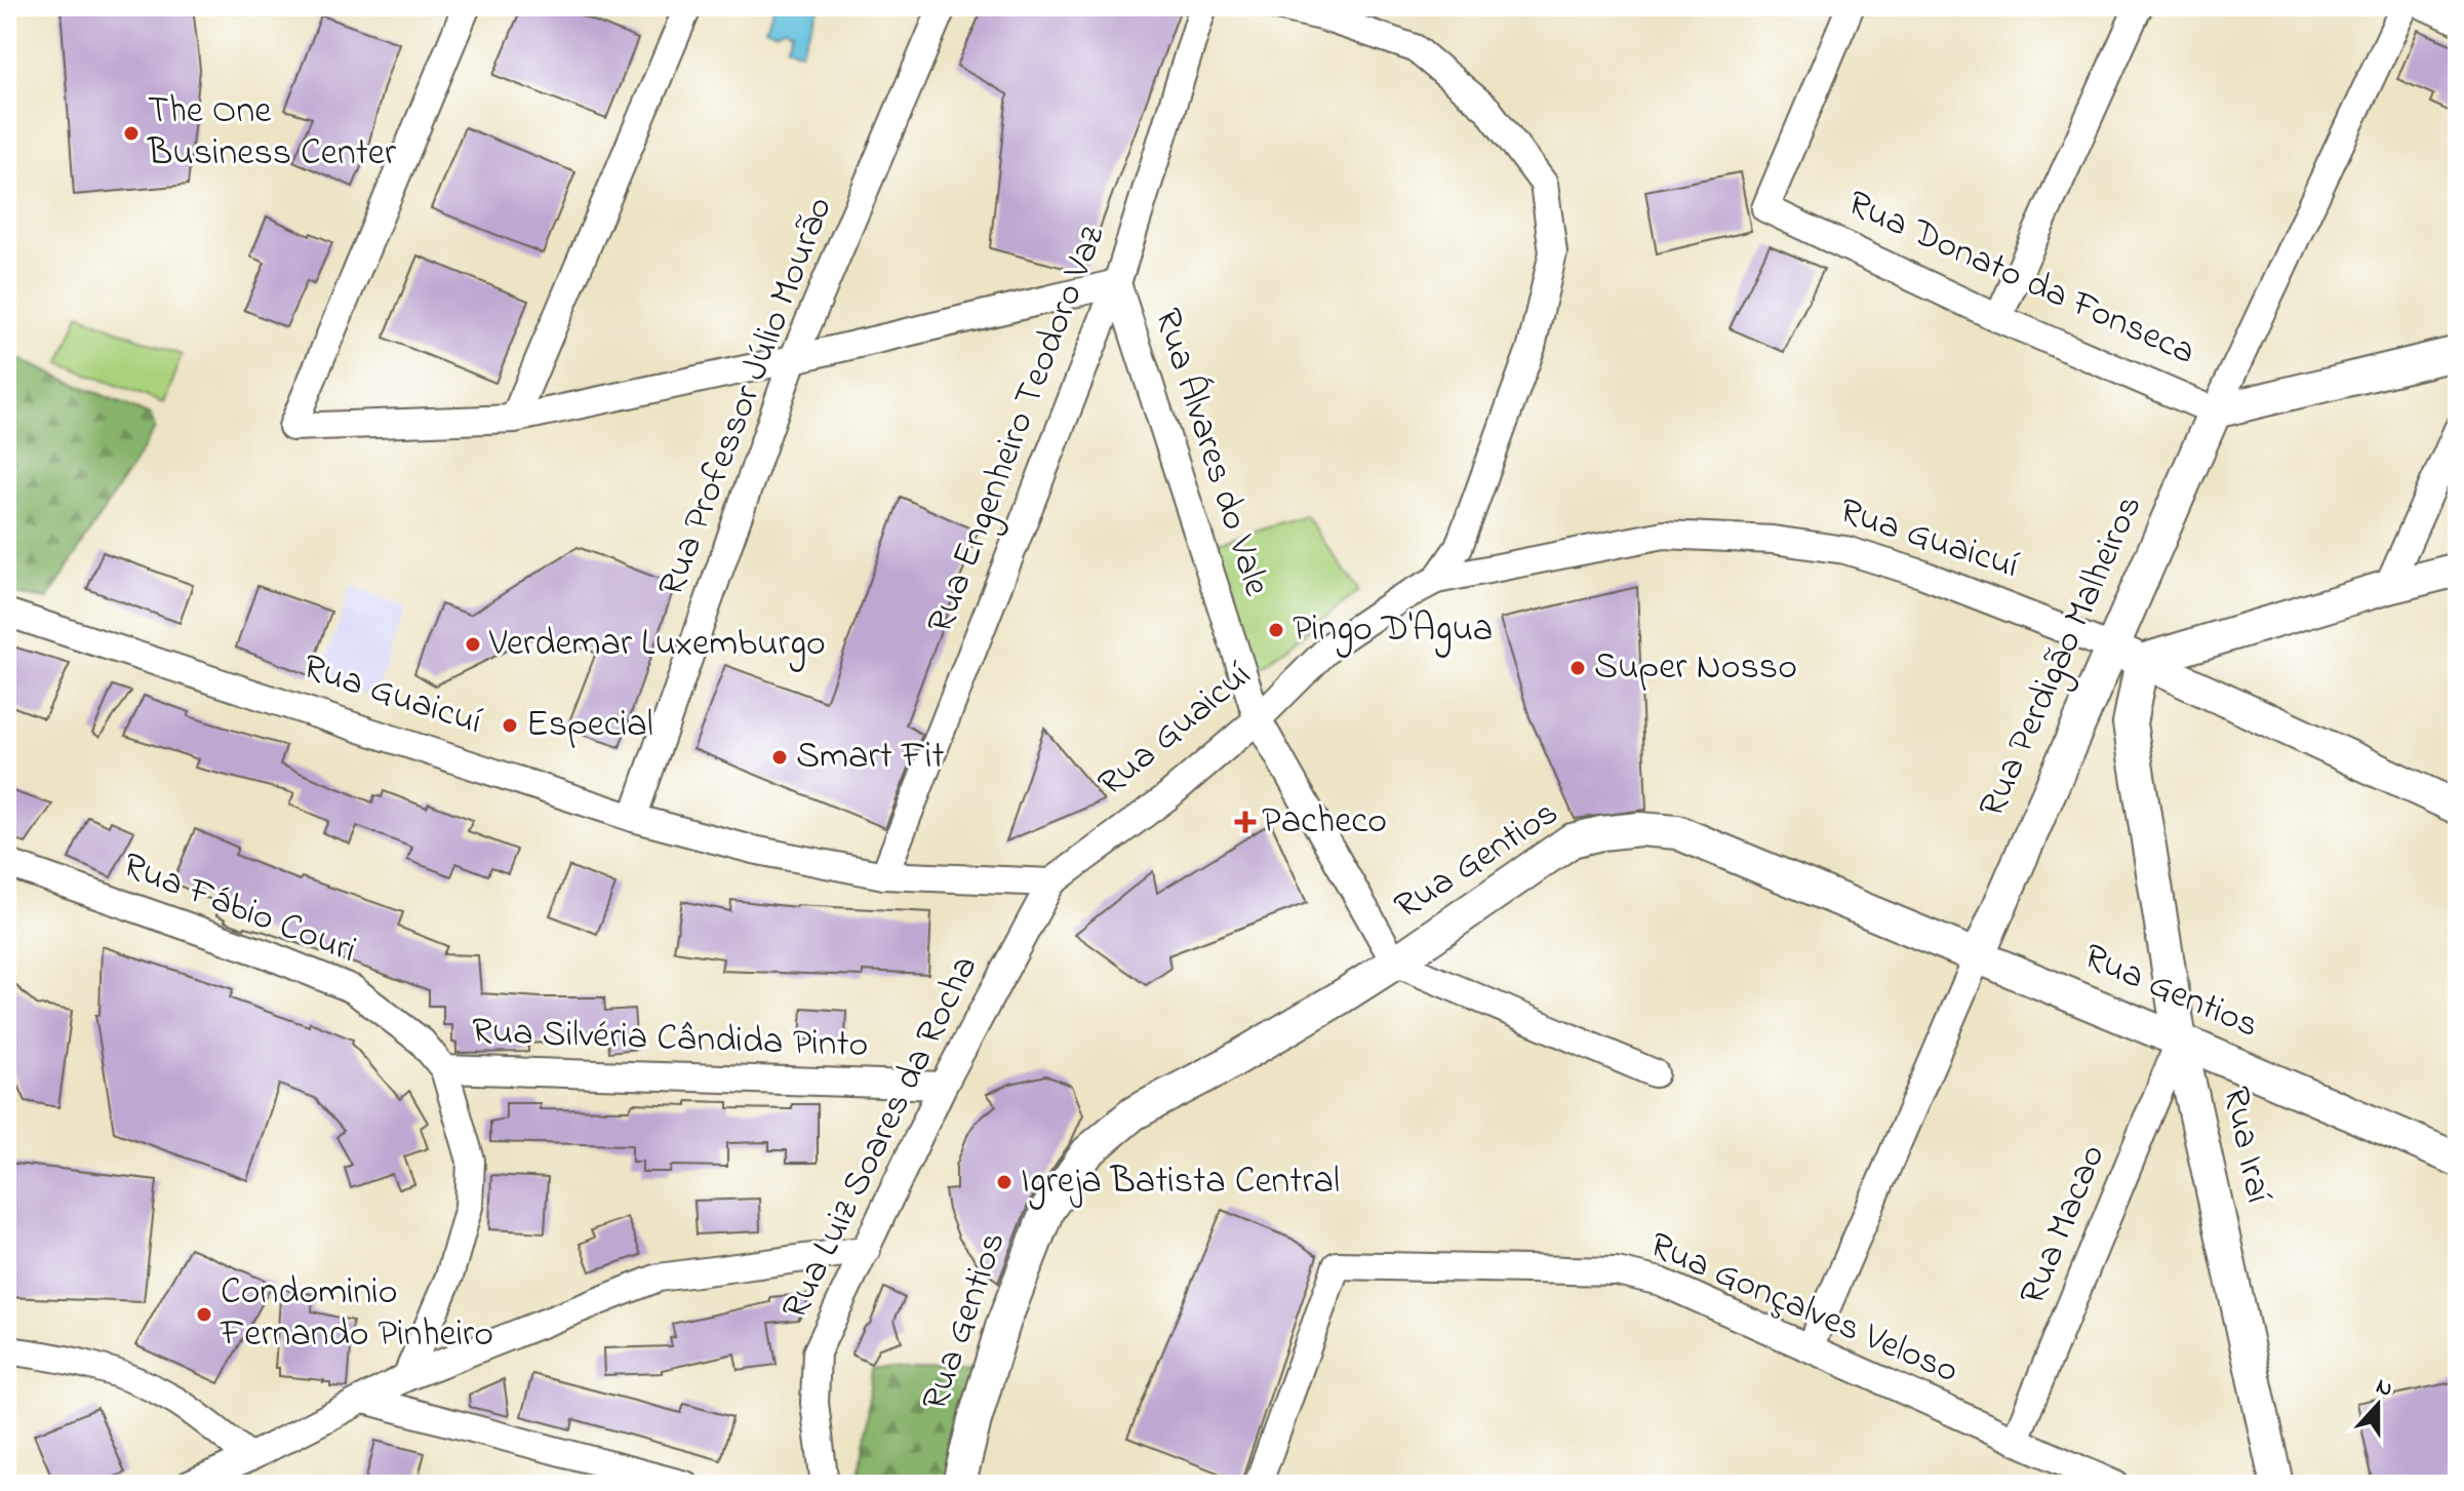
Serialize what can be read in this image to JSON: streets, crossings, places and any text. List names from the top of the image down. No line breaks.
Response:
{"streets":{"street":["Rua Donato da Fonseca","Rua Professor Júlio Mourão","Rua Engenheiro Teodoro Vaz","Rua Álvares do Vale","Rua Guaicuí","Rua Perdigão Malheiros","Rua Gentios","Rua Fábio Couri","Rua Silvéria Cândida Pinto","Rua Luiz Soares da Rocha","Rua Iraí","Rua Macao","Rua Gonçalves Veloso"]},"crossings":[["Rua Donato da Fonseca","Rua Perdigão Malheiros"],["Rua Professor Júlio Mourão","Rua Guaicuí"],["Rua Engenheiro Teodoro Vaz","Rua Álvares do Vale"],["Rua Engenheiro Teodoro Vaz","Rua Guaicuí"],["Rua Álvares do Vale","Rua Guaicuí"],["Rua Álvares do Vale","Rua Gentios"],["Rua Guaicuí","Rua Perdigão Malheiros"],["Rua Guaicuí","Rua Luiz Soares da Rocha"],["Rua Guaicuí","Rua Iraí"],["Rua Perdigão Malheiros","Rua Gentios"],["Rua Perdigão Malheiros","Rua Gonçalves Veloso"],["Rua Gentios","Rua Iraí"],["Rua Gentios","Rua Macao"],["Rua Fábio Couri","Rua Silvéria Cândida Pinto"],["Rua Silvéria Cândida Pinto","Rua Luiz Soares da Rocha"],["Rua Iraí","Rua Macao"],["Rua Macao","Rua Gonçalves Veloso"]],"places":{"other":["The One Business Center","Pingo D'Agua","Verdemar Luxemburgo","Super Nosso","Especial","Smart Fit","Igreja Batista Central","Condominio Fernando Pinheiro"],"health":["Pacheco"]},"north":"top"}
